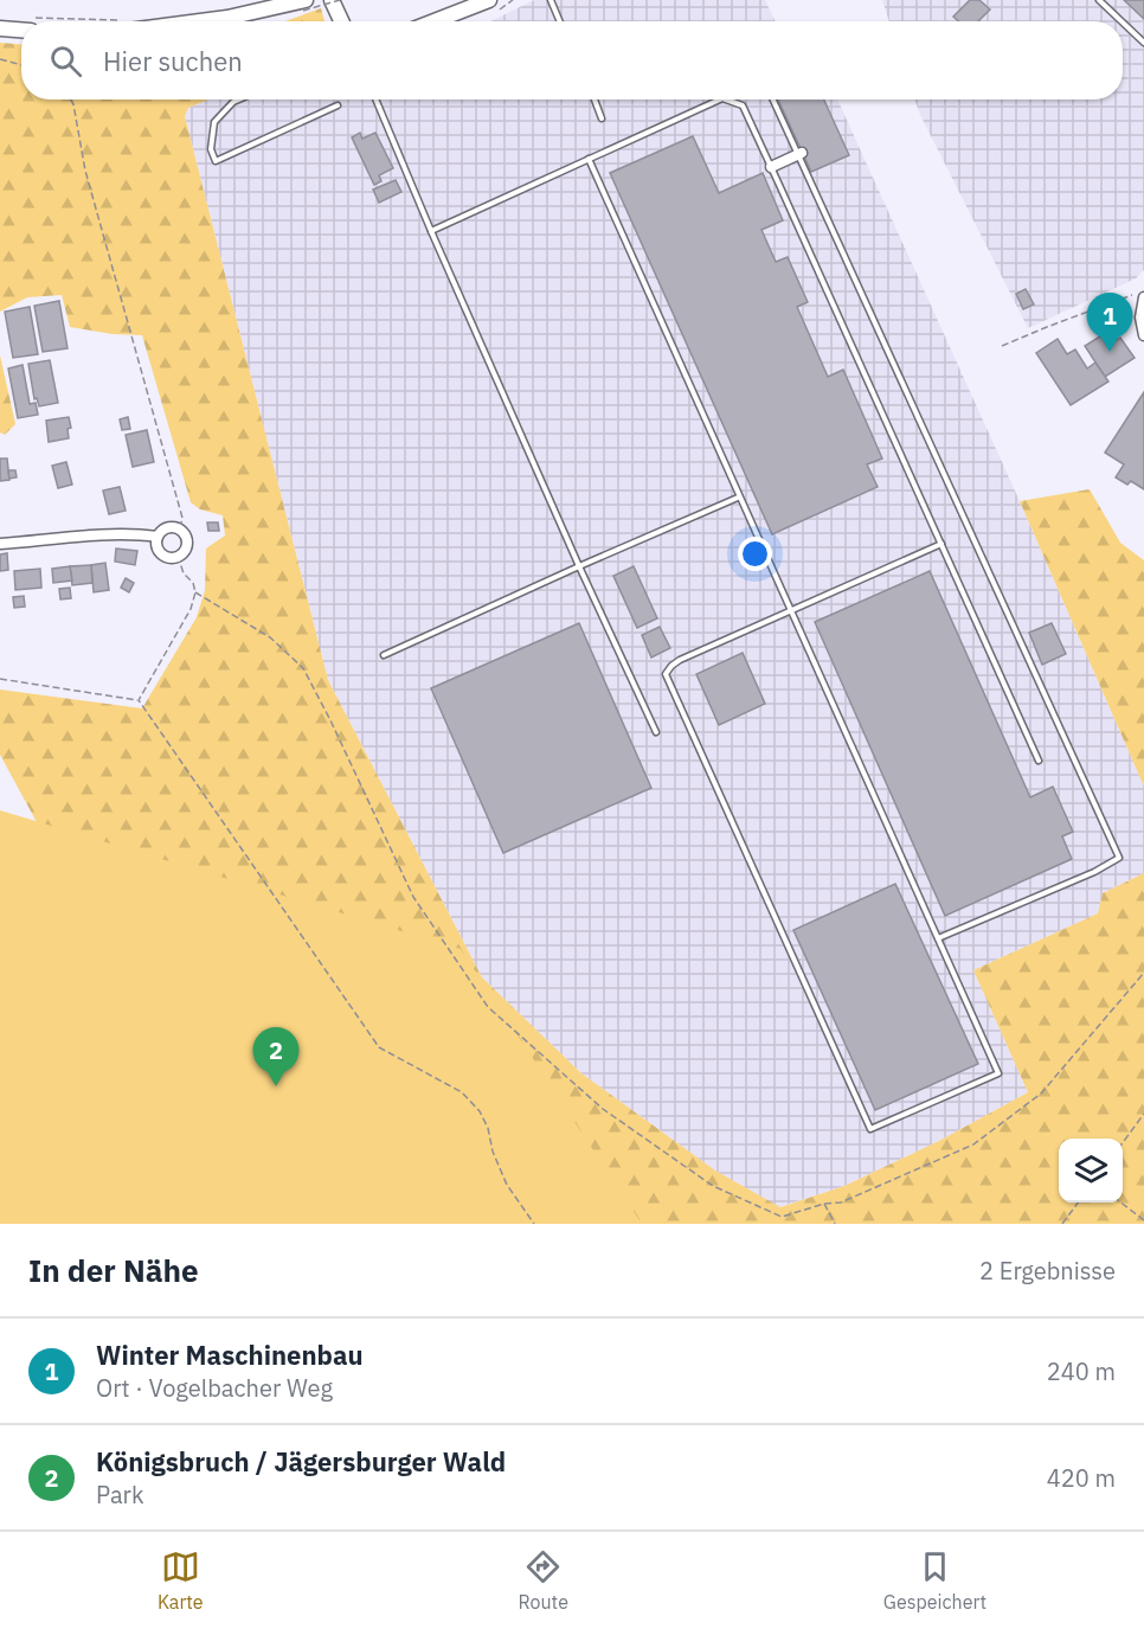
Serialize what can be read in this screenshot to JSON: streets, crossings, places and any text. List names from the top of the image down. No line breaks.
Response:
{"page":{"search":"Hier suchen","pins":["1","2"],"heading":["In der Nähe","2 Ergebnisse"],"list":[{"mark":"1","name":"Winter Maschinenbau","note":"Ort · Vogelbacher Weg","value":"240 m"},{"mark":"2","name":"Königsbruch / Jägersburger Wald","note":"Park","value":"420 m"}],"nav":["Karte","Route","Gespeichert"]}}
